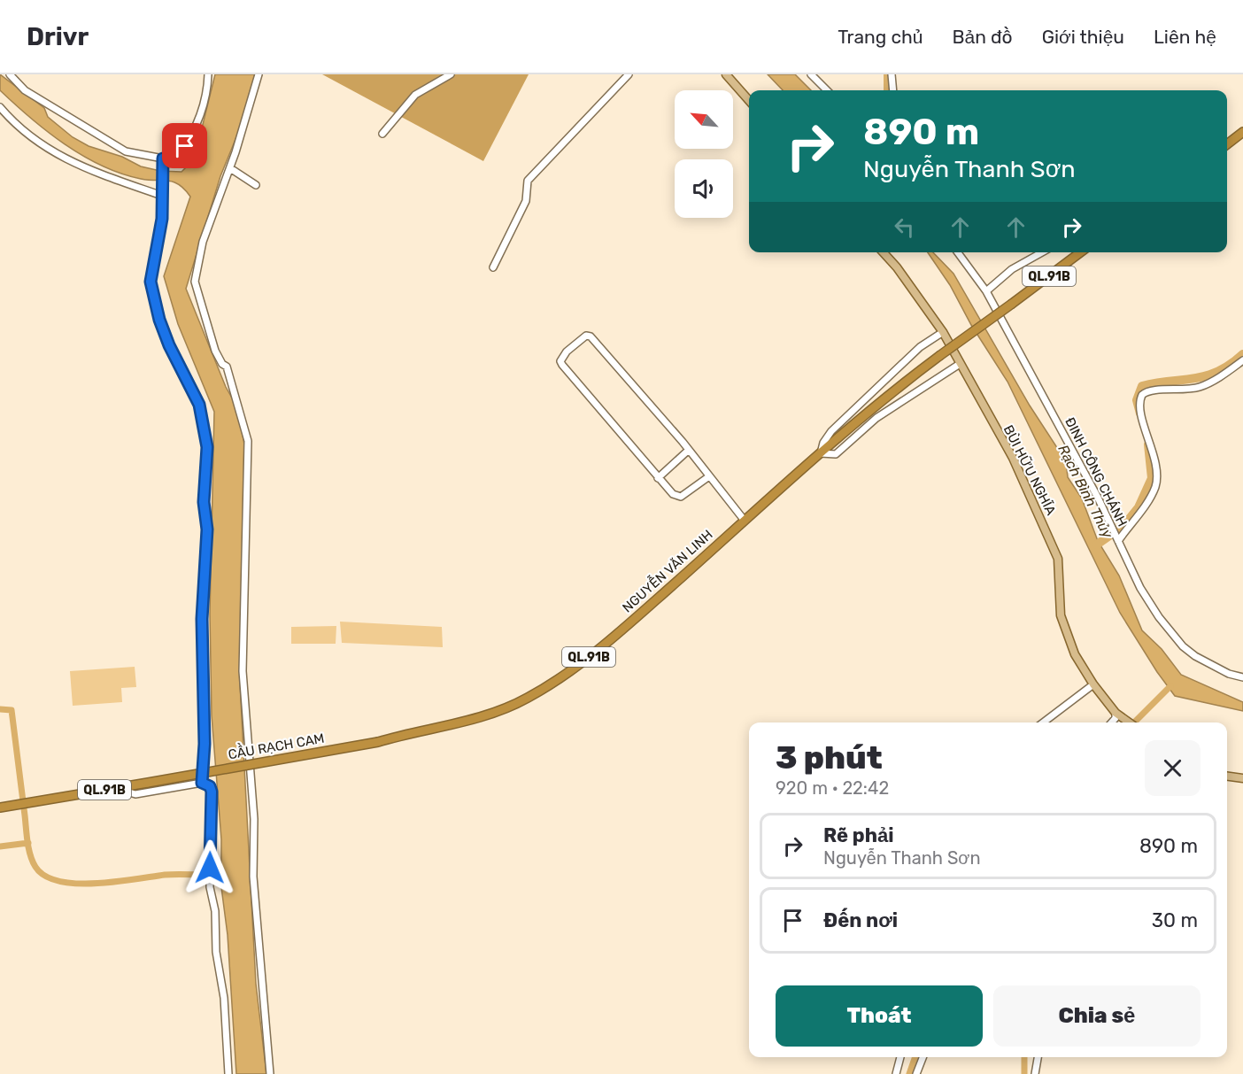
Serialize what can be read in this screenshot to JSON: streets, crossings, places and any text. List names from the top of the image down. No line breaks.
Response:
{"streets":{"highway":["QL.91B","NGUYỄN VĂN LINH","CẦU RẠCH CAM"],"main road":["BÙI HỮU NGHĨA"],"street":["ĐINH CÔNG CHÁNH"]},"crossings":[["QL.91B","CẦU RẠCH CAM"],["NGUYỄN VĂN LINH","CẦU RẠCH CAM"]],"water":["Rạch Bình Thủy"],"north":"top left","page":{"header":"Drivr","nav":["Trang chủ","Bản đồ","Giới thiệu","Liên hệ"],"turn":["890 m","Nguyễn Thanh Sơn"],"heading":["3 phút","920 m · 22:42"],"list":[{"name":"Rẽ phải","note":"Nguyễn Thanh Sơn","value":"890 m"},{"name":"Đến nơi","value":"30 m"}],"buttons":["Thoát","Chia sẻ"]}}
